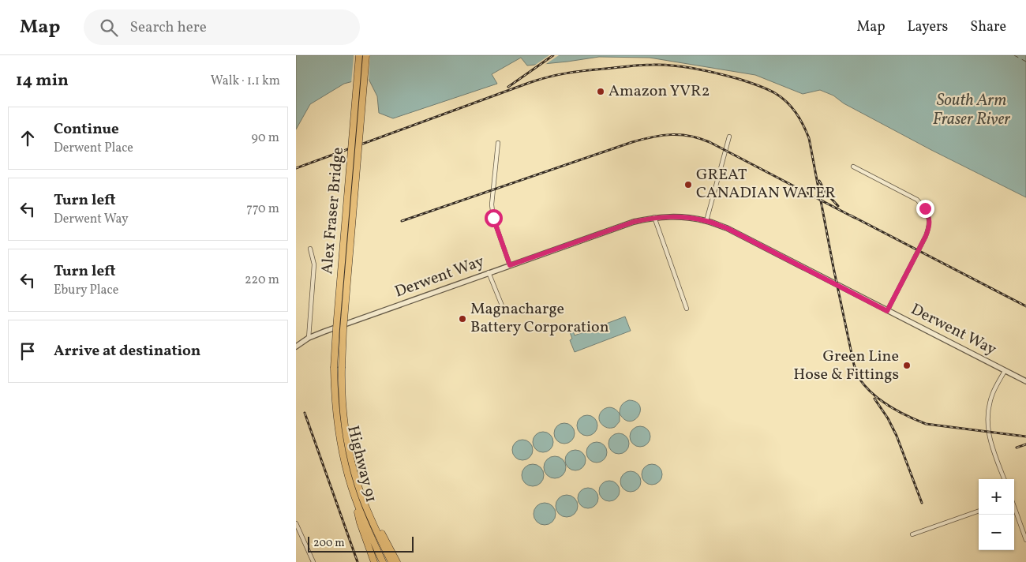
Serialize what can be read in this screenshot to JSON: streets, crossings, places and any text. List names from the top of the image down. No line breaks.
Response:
{"streets":{"highway":["Alex Fraser Bridge","Highway 91"],"street":["Derwent Way"]},"crossings":[["Alex Fraser Bridge","Highway 91"]],"water":["South Arm Fraser River"],"places":["Amazon YVR2","GREAT CANADIAN WATER","Magnacharge Battery Corporation","Green Line Hose & Fittings"],"scale_bar":"200 m","page":{"header":"Map","search":"Search here","nav":["Map","Layers","Share"],"heading":["14 min","Walk · 1.1 km"],"list":[["Continue","Derwent Place","90 m"],["Turn left","Derwent Way","770 m"],["Turn left","Ebury Place","220 m"],"Arrive at destination"],"map_buttons":["+","−"],"scale":"200 m"}}
